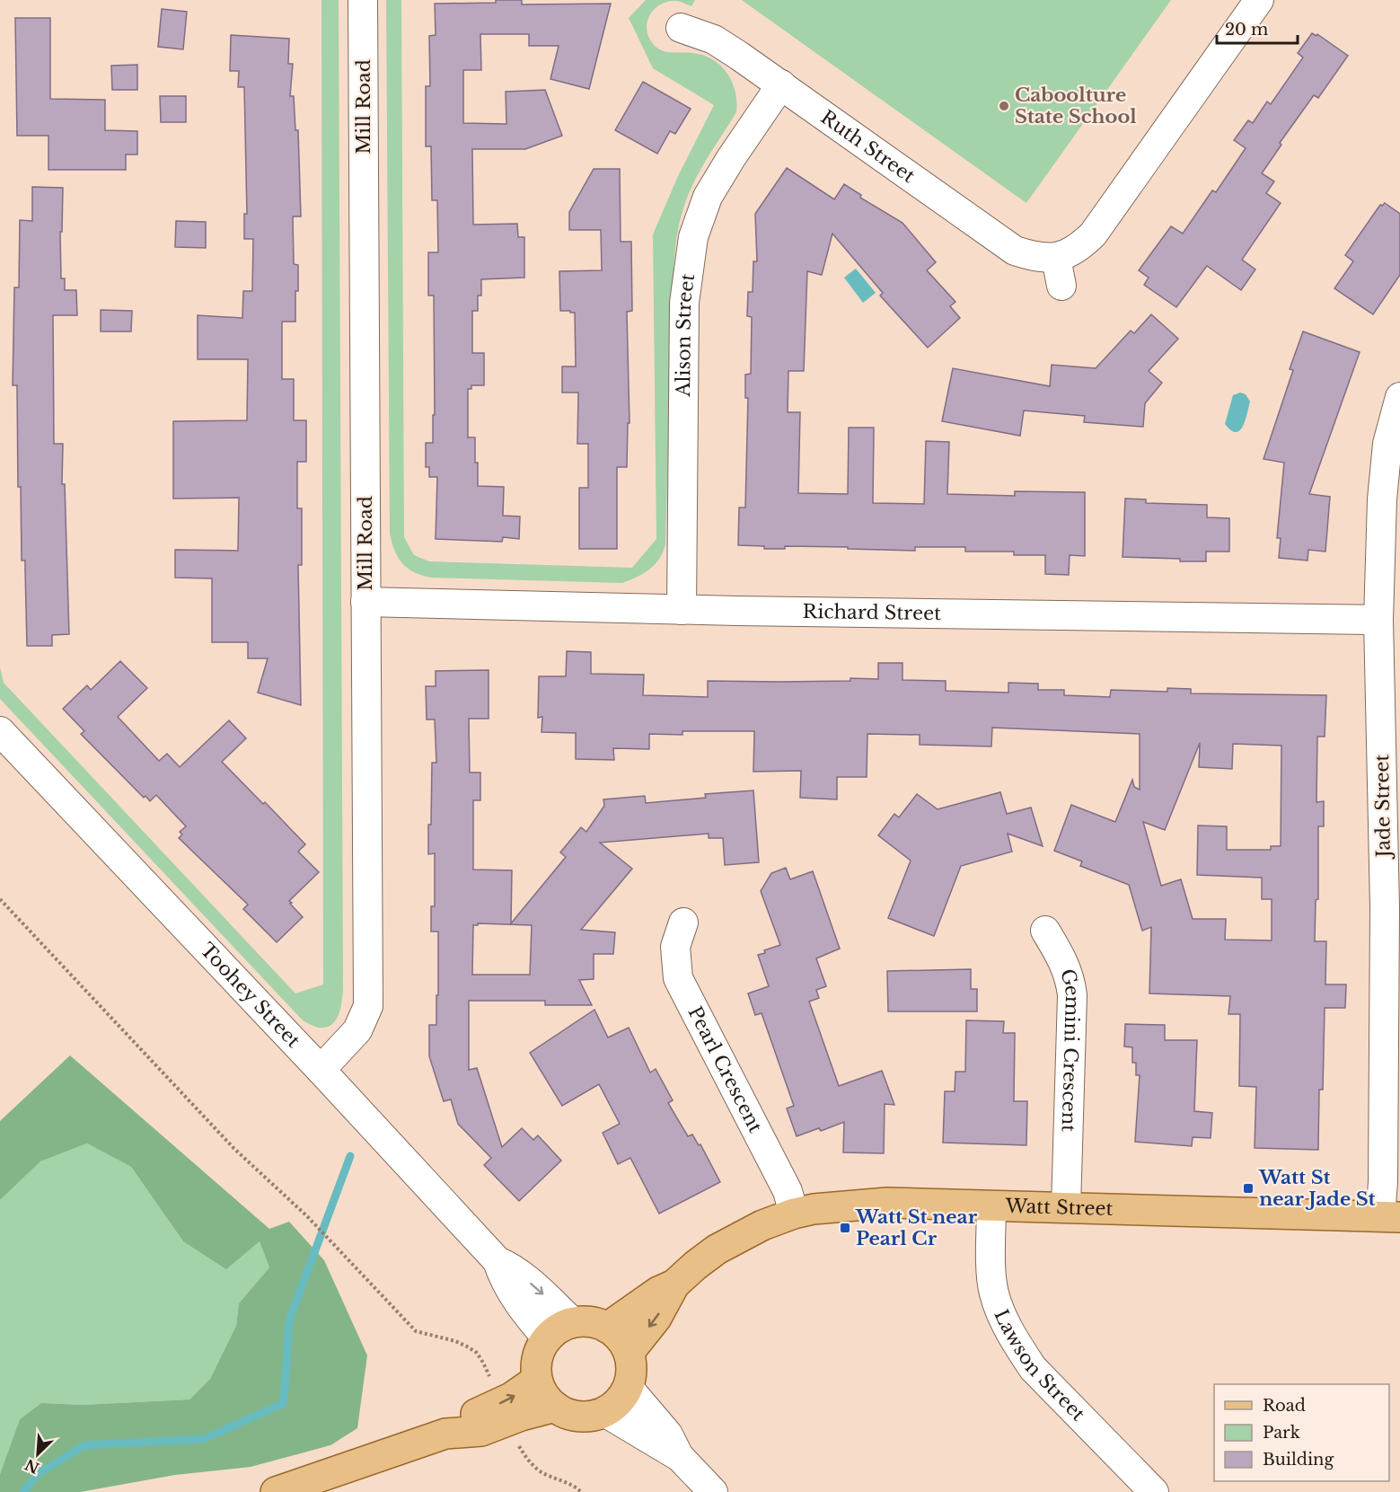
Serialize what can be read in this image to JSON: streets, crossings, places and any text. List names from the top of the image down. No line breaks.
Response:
{"streets":{"main road":["Watt Street"],"street":["Mill Road","Ruth Street","Alison Street","Richard Street","Jade Street","Toohey Street","Gemini Crescent","Pearl Crescent","Lawson Street"]},"crossings":[["Mill Road","Richard Street"],["Mill Road","Toohey Street"],["Ruth Street","Alison Street"],["Alison Street","Richard Street"],["Richard Street","Jade Street"],["Jade Street","Watt Street"],["Toohey Street","Watt Street"],["Gemini Crescent","Watt Street"],["Pearl Crescent","Watt Street"],["Watt Street","Lawson Street"]],"places":{"other":["Caboolture State School"],"transit":["Watt St near Jade St","Watt St near Pearl Cr"]},"legend":["Road","Park","Building"],"scale_bar":"20 m","north":"bottom left"}
